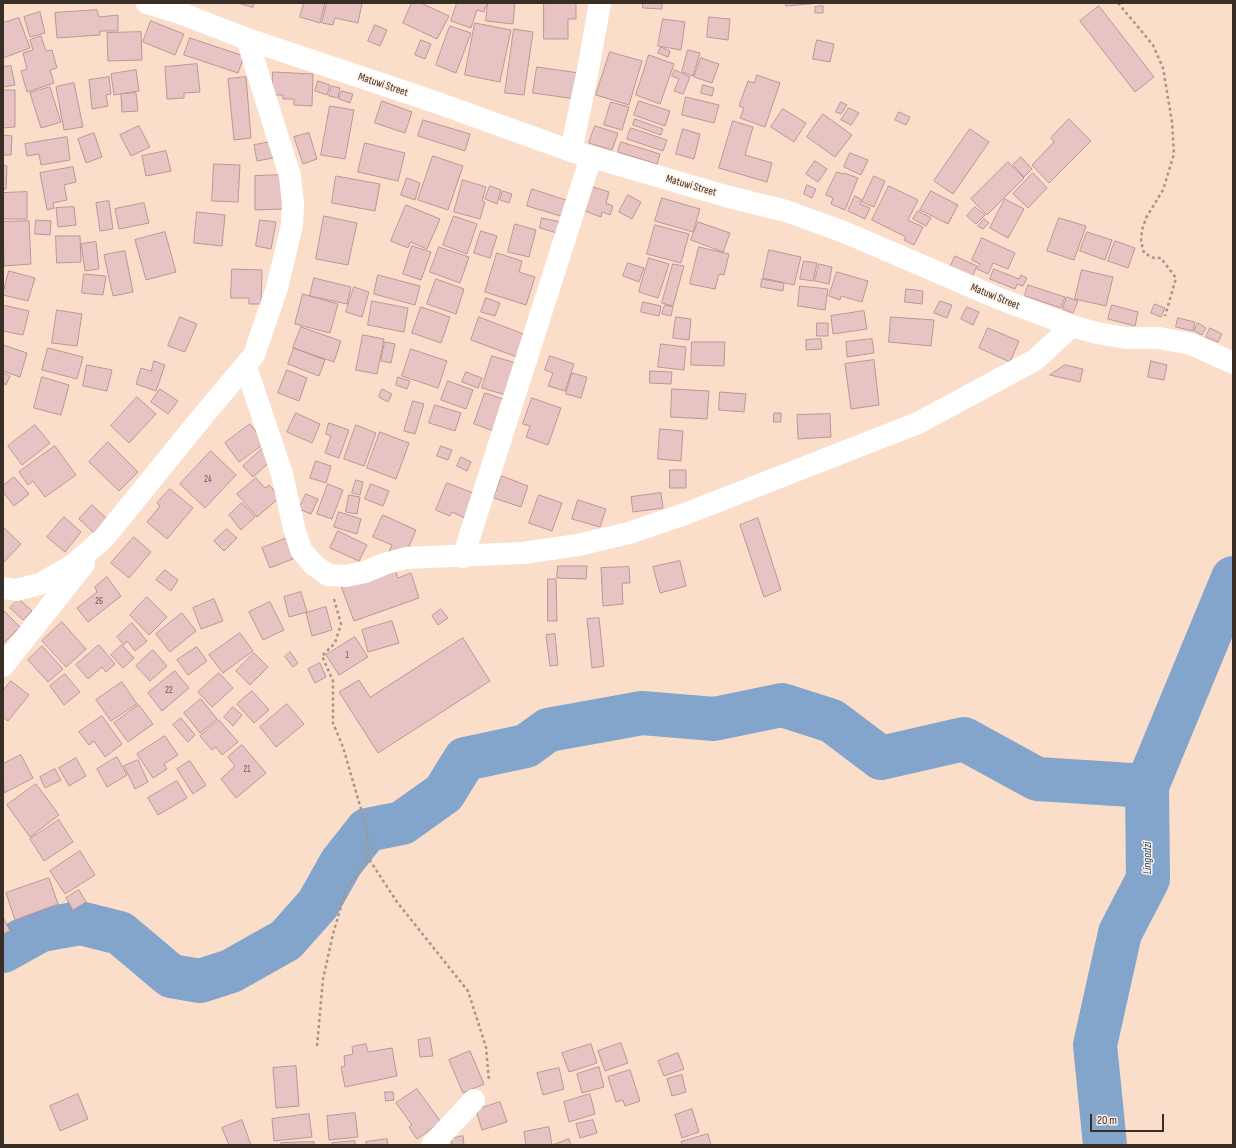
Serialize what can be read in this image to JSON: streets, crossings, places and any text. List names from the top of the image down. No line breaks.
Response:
{"streets":{"street":["Matuwi Street"]},"water":["Lingadzi"],"house_numbers":["24","26","1","22","21"],"scale_bar":"20 m"}
